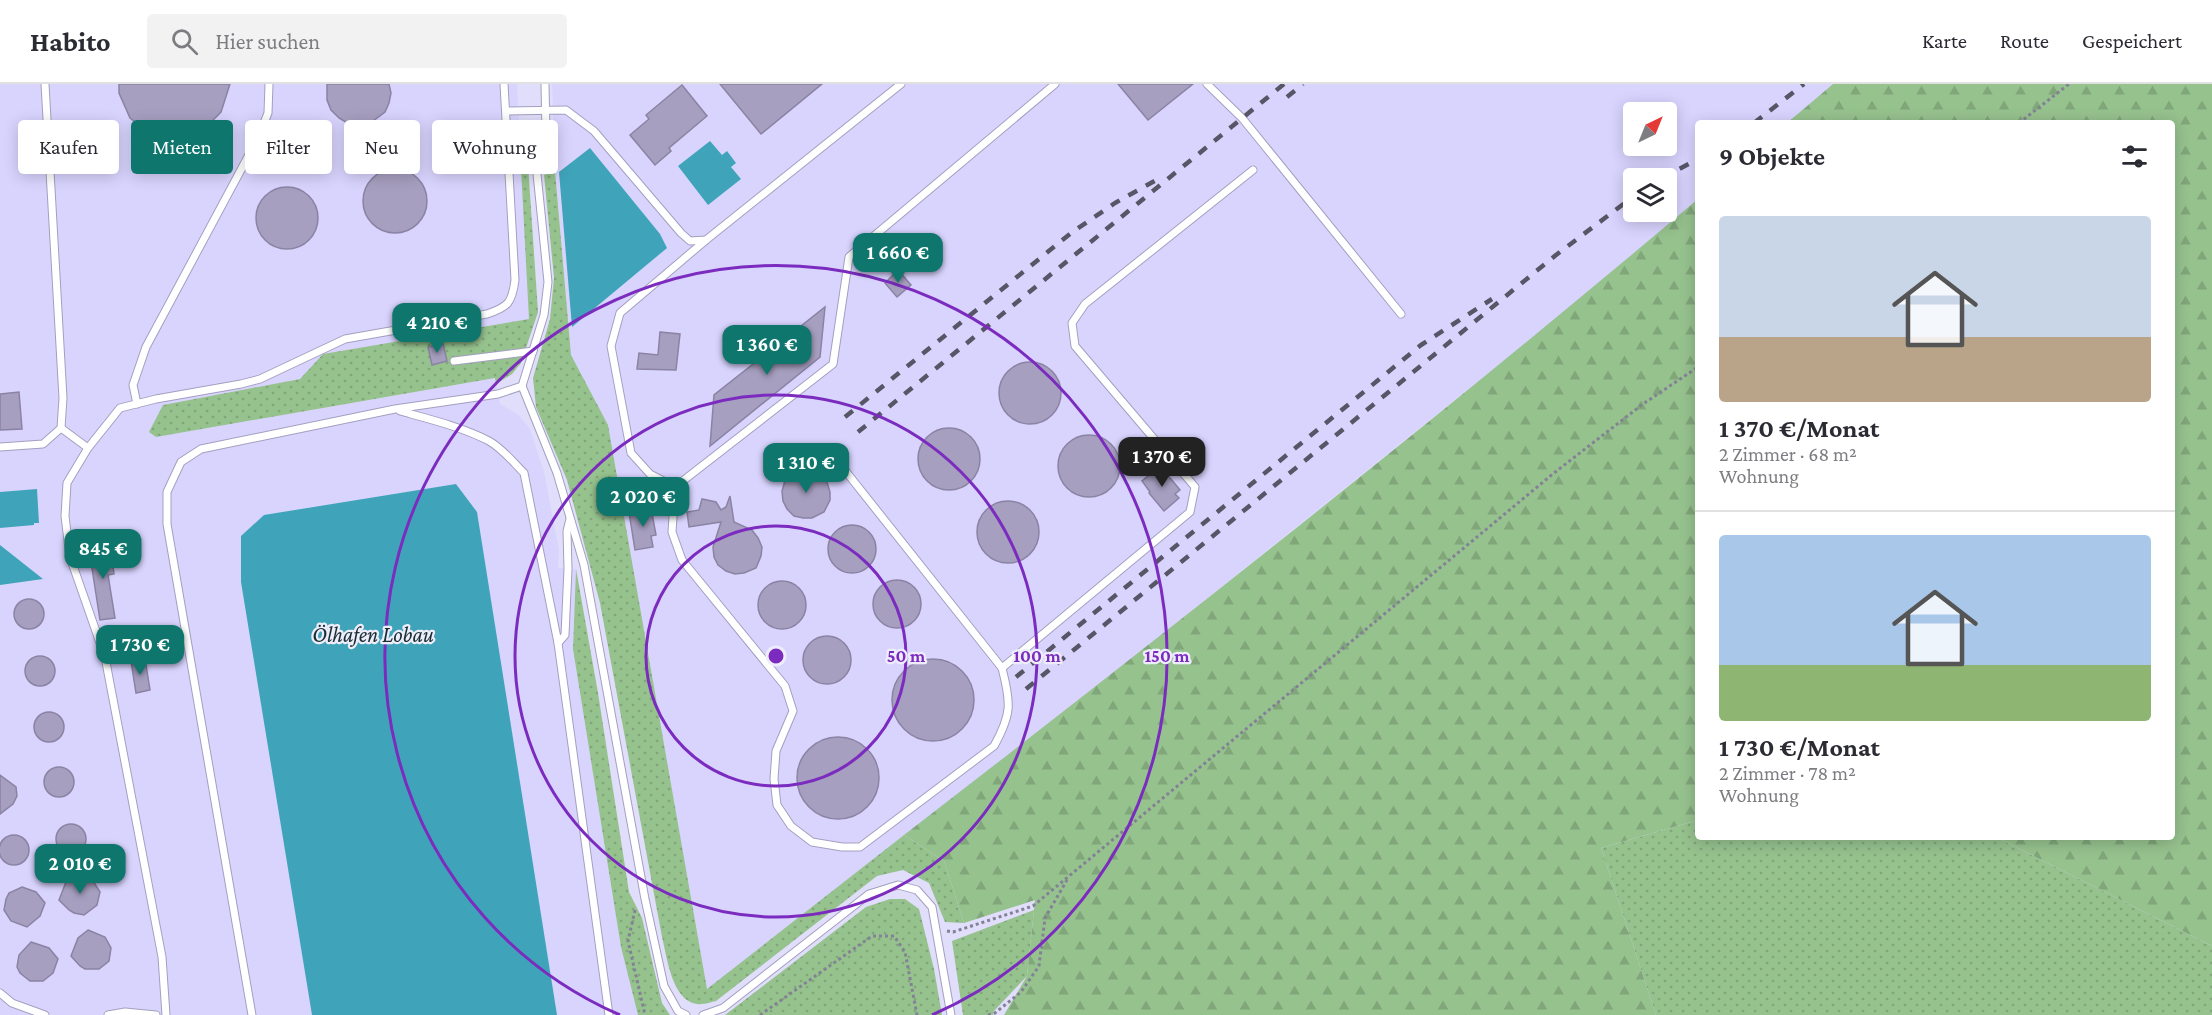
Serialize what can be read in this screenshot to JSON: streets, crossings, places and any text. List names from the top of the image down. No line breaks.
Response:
{"water":["Ölhafen Lobau"],"north":"top right","page":{"header":"Habito","search":"Hier suchen","nav":["Karte","Route","Gespeichert"],"chip":["Kaufen","Mieten","Filter","Neu","Wohnung"],"heading":"9 Objekte","list":[{"name":"1 370 €/Monat","note":"2 Zimmer · 68 m² · Wohnung"},{"name":"1 730 €/Monat","note":"2 Zimmer · 78 m² · Wohnung"}],"price":["1 660 €","4 210 €","1 360 €","1 370 €","1 310 €","2 020 €","845 €","1 730 €","2 010 €"]},"rings":["50 m","100 m","150 m"]}
